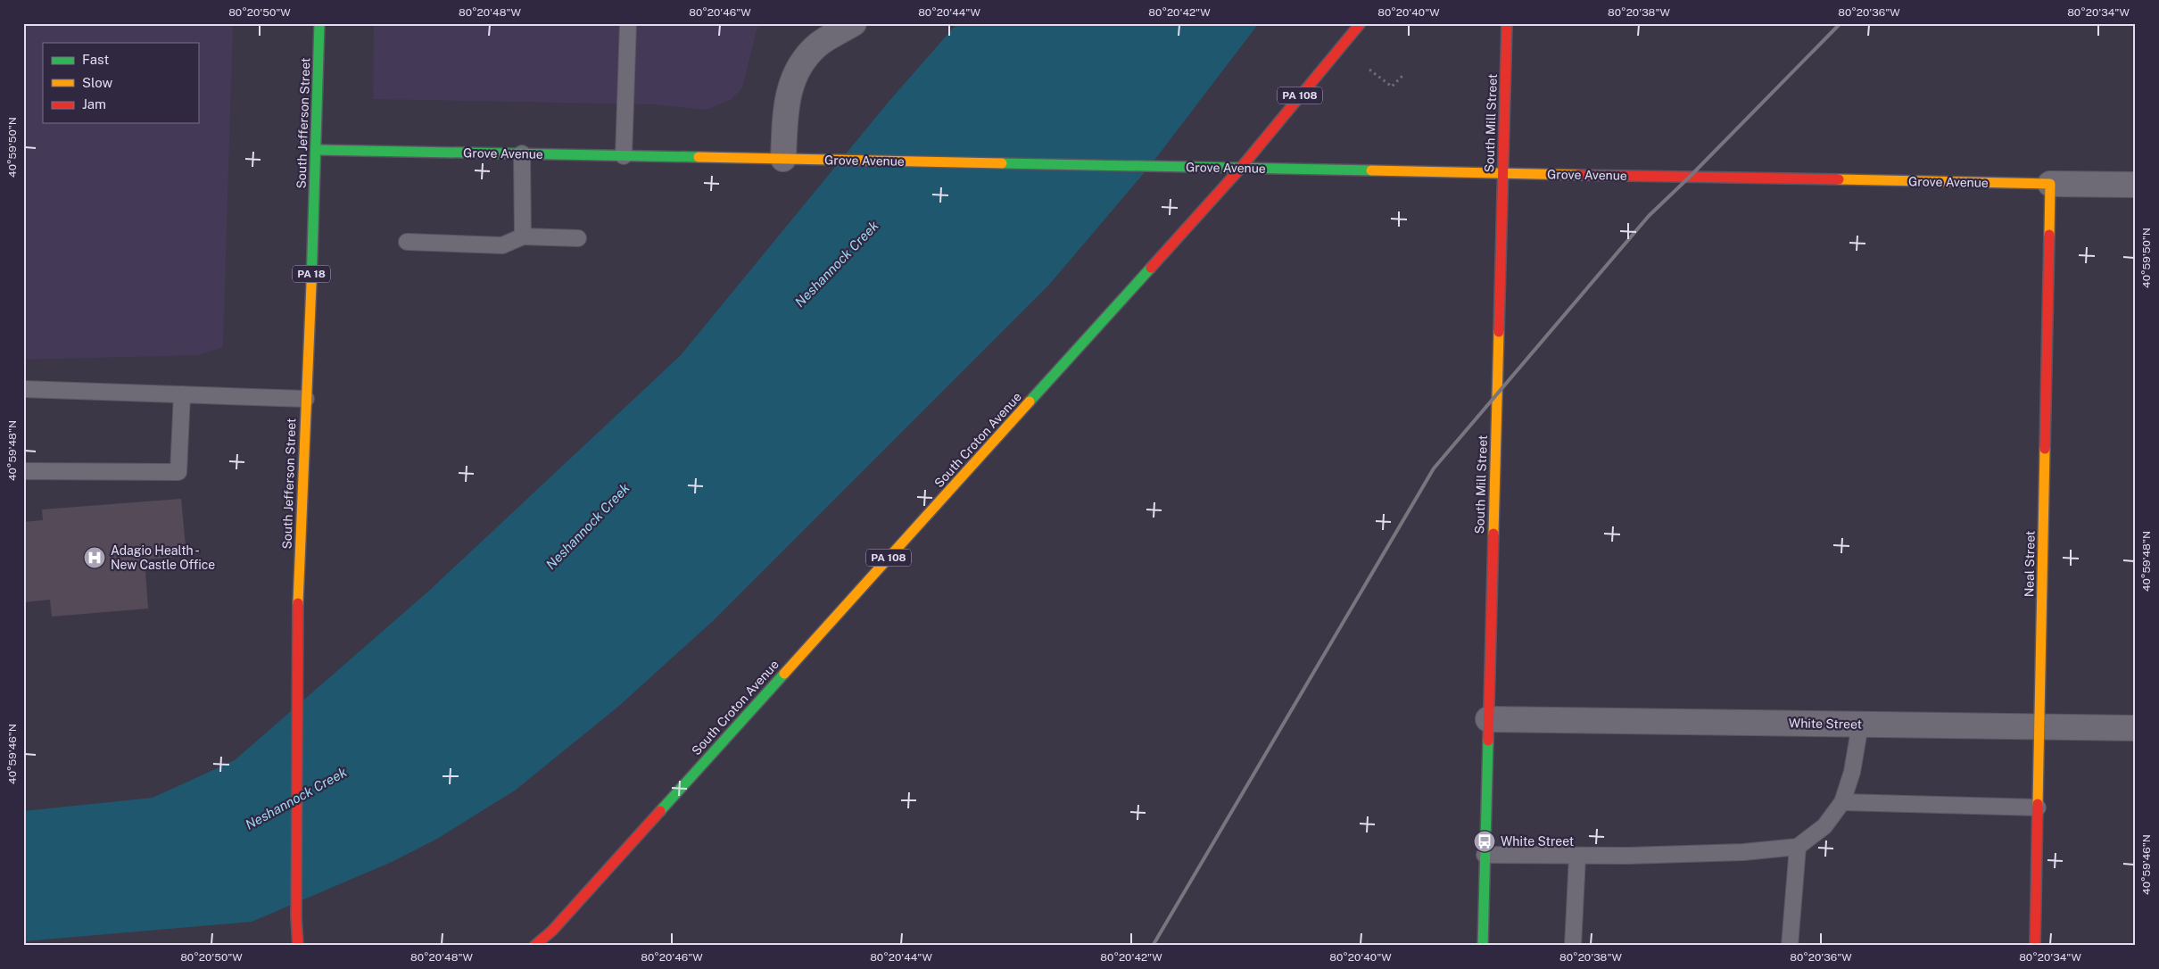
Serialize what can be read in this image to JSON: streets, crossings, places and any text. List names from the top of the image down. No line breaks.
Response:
{"streets":{"main road":["PA 108","South Jefferson Street","South Mill Street","Grove Avenue","PA 18","South Croton Avenue","Neal Street"],"street":["White Street"]},"crossings":[["South Jefferson Street","Grove Avenue"],["South Mill Street","Grove Avenue"],["South Mill Street","White Street"],["Grove Avenue","South Croton Avenue"],["Grove Avenue","Neal Street"],["Neal Street","White Street"]],"water":["Neshannock Creek"],"places":{"hospital":["Adagio Health - New Castle Office"],"bus stop":["White Street"]},"legend":["Fast","Slow","Jam"],"coordinates":["80°20'50\"W","80°20'48\"W","80°20'46\"W","80°20'44\"W","80°20'42\"W","80°20'40\"W","80°20'38\"W","80°20'36\"W","80°20'34\"W","40°59'50\"N","40°59'48\"N","40°59'46\"N"]}
